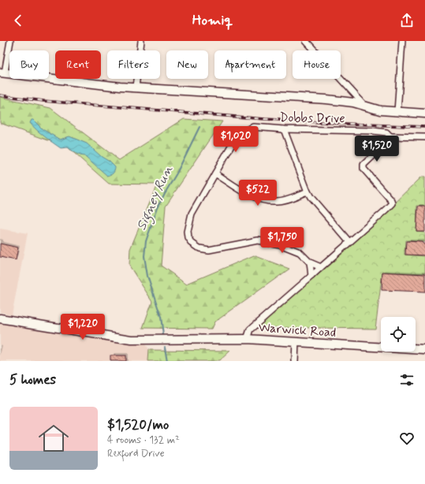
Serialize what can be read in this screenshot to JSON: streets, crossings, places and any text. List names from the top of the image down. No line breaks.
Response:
{"streets":{"street":["Dobbs Drive","Warwick Road"]},"water":["Signey Run"],"page":{"header":"Homiq","chip":["Buy","Rent","Filters","New","Apartment","House"],"price":["$1,020","$1,520","$522","$1,750","$1,220"],"heading":"5 homes","list":[{"name":"$1,520/mo","note":"4 rooms · 132 m² · Rexford Drive"}]}}
